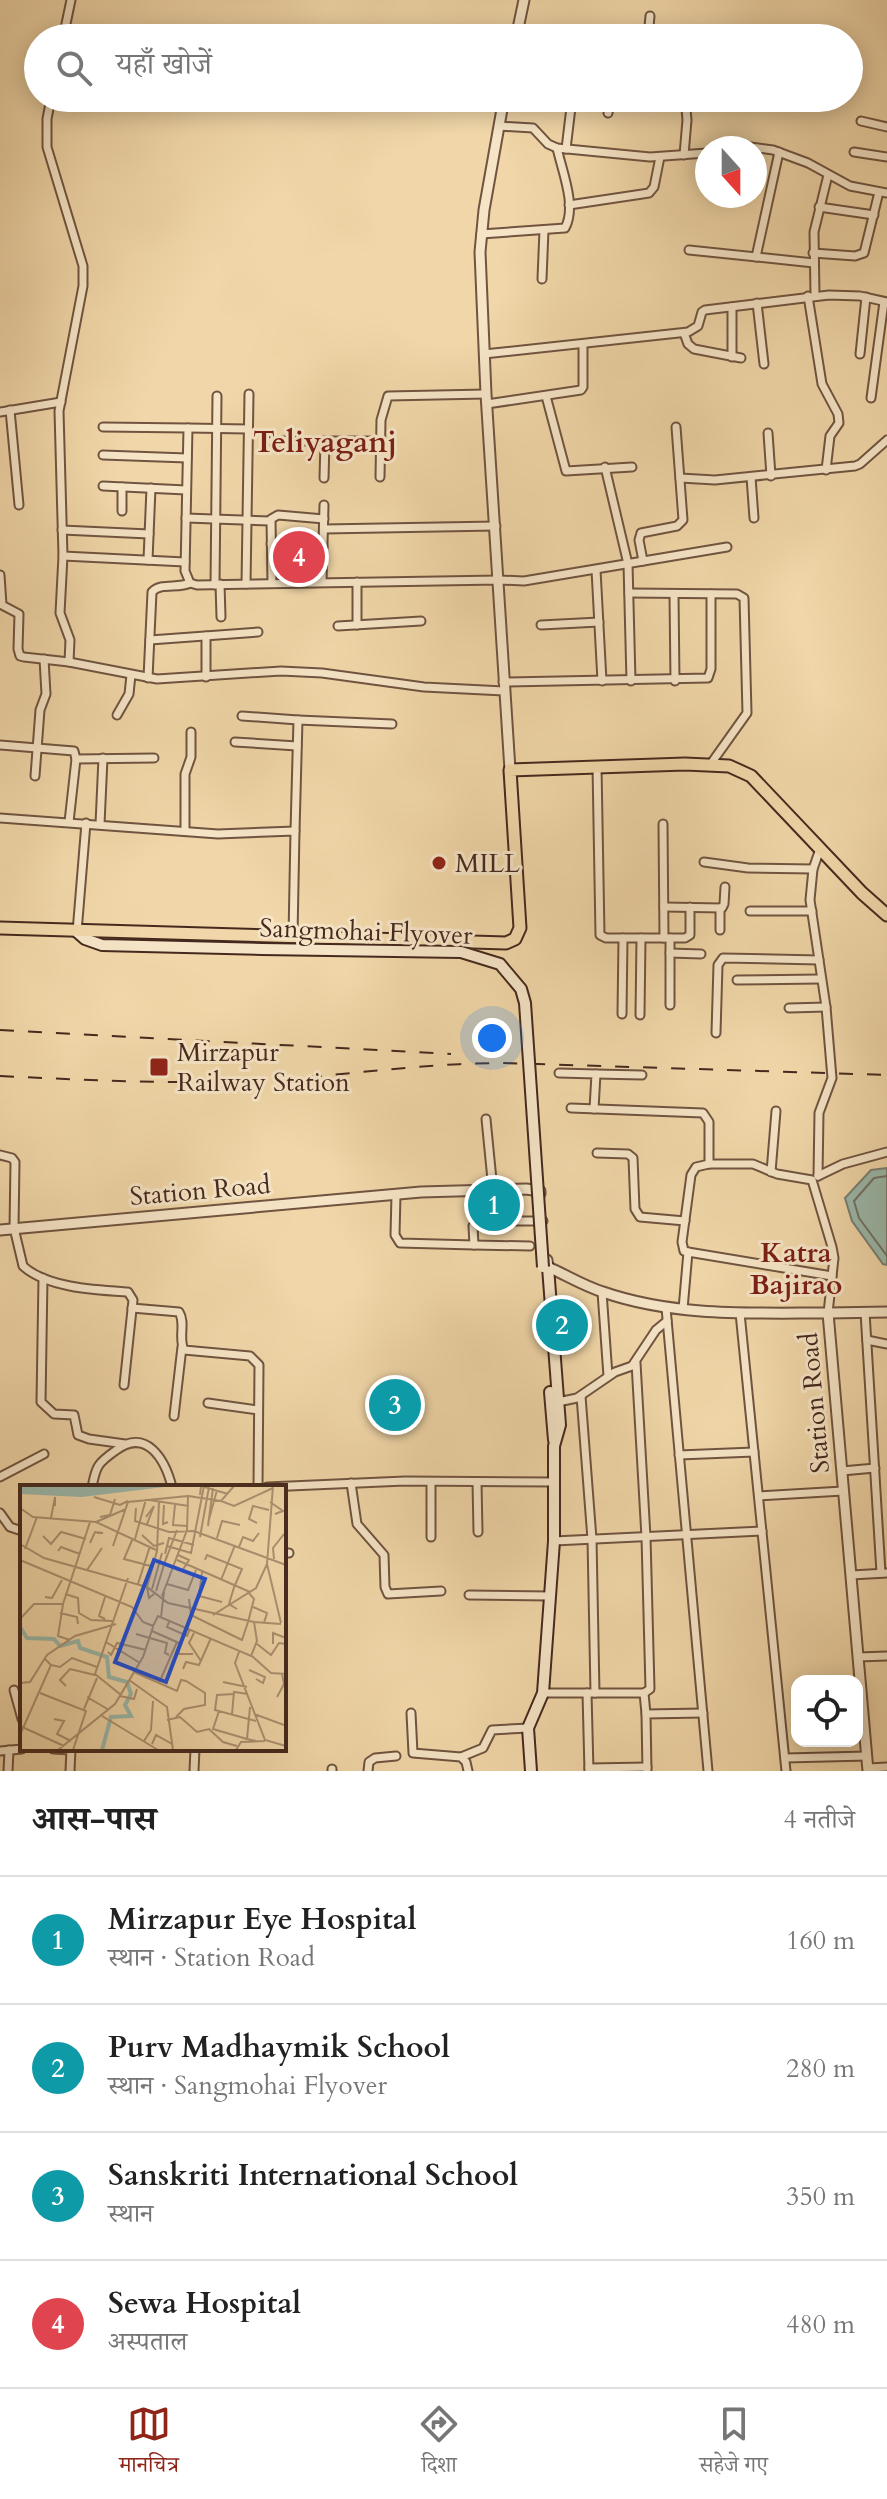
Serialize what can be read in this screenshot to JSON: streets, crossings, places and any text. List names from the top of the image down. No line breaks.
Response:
{"streets":{"main road":["Sangmohai Flyover"],"street":["Station Road"]},"crossings":[["Sangmohai Flyover","Station Road"]],"districts":["Teliyaganj","Katra Bajirao"],"places":{"other":["MILL"],"transit":["Mirzapur Railway Station"]},"north":"bottom","page":{"search":"यहाँ खोजें","pins":["4","1","2","3"],"heading":["आस-पास","4 नतीजे"],"list":[{"mark":"1","name":"Mirzapur Eye Hospital","note":"स्थान · Station Road","value":"160 m"},{"mark":"2","name":"Purv Madhaymik School","note":"स्थान · Sangmohai Flyover","value":"280 m"},{"mark":"3","name":"Sanskriti International School","note":"स्थान","value":"350 m"},{"mark":"4","name":"Sewa Hospital","note":"अस्पताल","value":"480 m"}],"nav":["मानचित्र","दिशा","सहेजे गए"]}}
